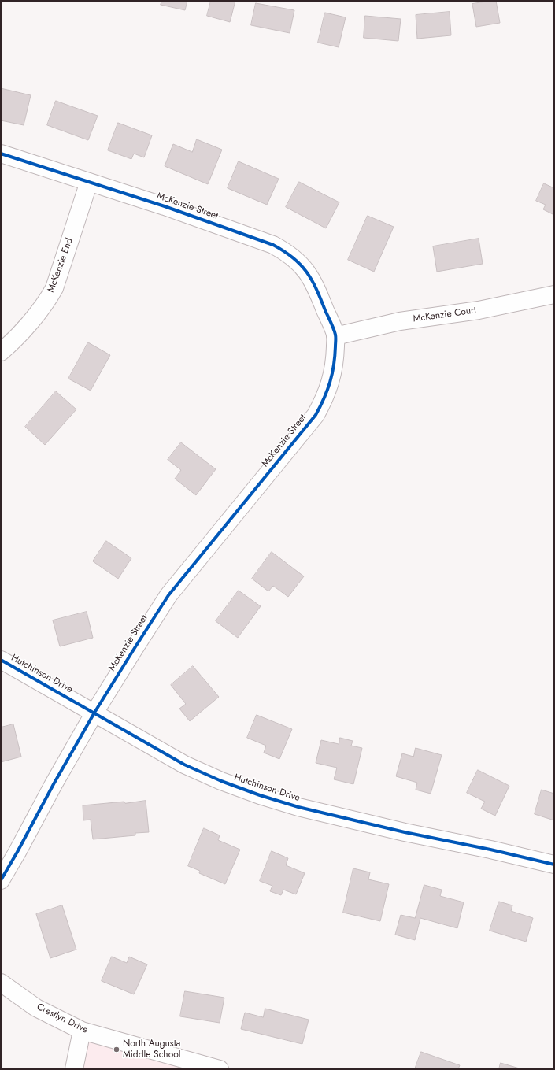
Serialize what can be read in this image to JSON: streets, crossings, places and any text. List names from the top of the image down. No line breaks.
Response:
{"streets":{"street":["McKenzie Street","McKenzie End","McKenzie Court","Hutchinson Drive","Crestlyn Drive"]},"crossings":[["McKenzie Street","McKenzie End"],["McKenzie Street","McKenzie Court"],["McKenzie Street","Hutchinson Drive"]],"places":["North Augusta Middle School"]}
